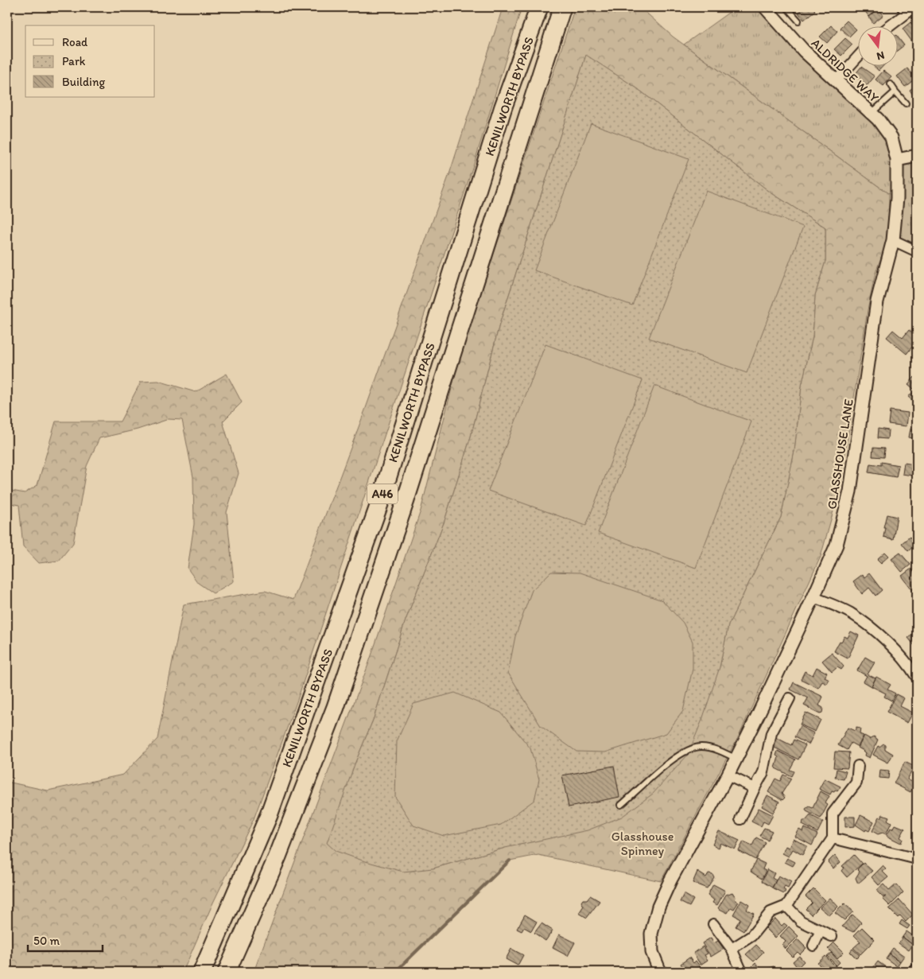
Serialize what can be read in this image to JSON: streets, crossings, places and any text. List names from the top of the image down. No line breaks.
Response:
{"streets":{"highway":["KENILWORTH BYPASS","A46"],"street":["ALDRIDGE WAY","GLASSHOUSE LANE"]},"crossings":[["ALDRIDGE WAY","GLASSHOUSE LANE"]],"parks":["Glasshouse Spinney"],"legend":["Road","Park","Building"],"scale_bar":"50 m","north":"bottom"}
